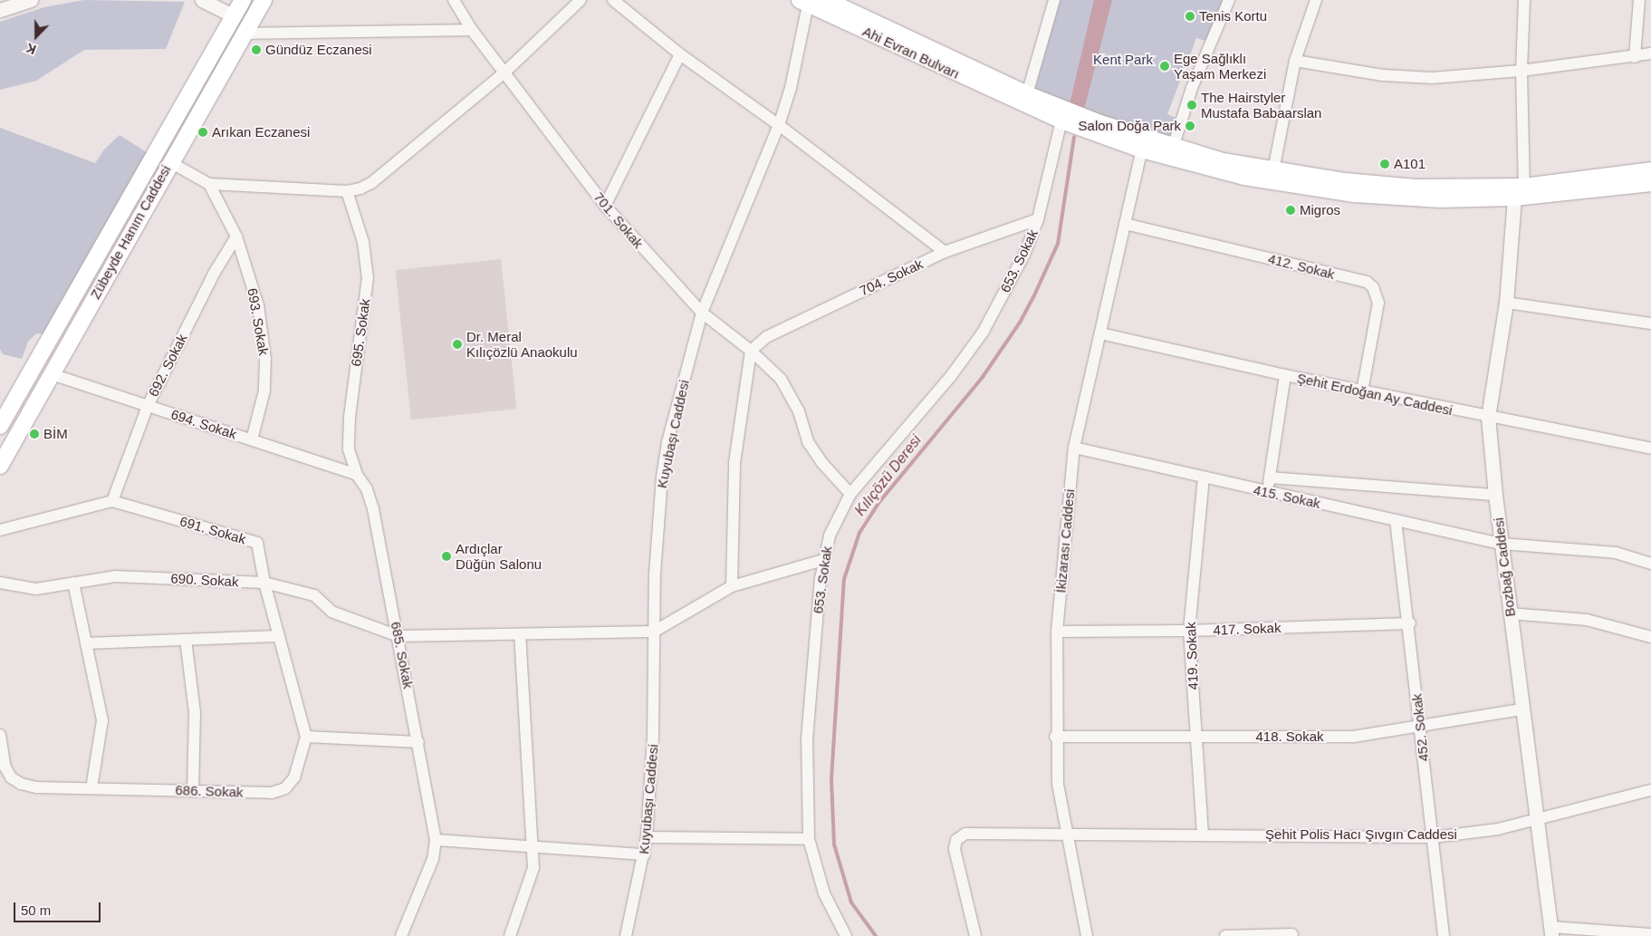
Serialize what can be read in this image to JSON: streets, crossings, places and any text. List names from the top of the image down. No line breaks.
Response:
{"streets":{"main road":["Ahi Evran Bulvarı","Zübeyde Hanım Caddesi"],"street":["701. Sokak","653. Sokak","412. Sokak","704. Sokak","693. Sokak","695. Sokak","692. Sokak","Şehit Erdoğan Ay Caddesi","694. Sokak","Kuyubaşı Caddesi","415. Sokak","691. Sokak","İkizarası Caddesi","Bozbağ Caddesi","690. Sokak","417. Sokak","685. Sokak","419. Sokak","452. Sokak","418. Sokak","686. Sokak","Şehit Polis Hacı Şıvgın Caddesi"]},"crossings":[["Ahi Evran Bulvarı","Kuyubaşı Caddesi"],["701. Sokak","653. Sokak"],["701. Sokak","704. Sokak"],["701. Sokak","Kuyubaşı Caddesi"],["Zübeyde Hanım Caddesi","694. Sokak"],["653. Sokak","704. Sokak"],["412. Sokak","Şehit Erdoğan Ay Caddesi"],["412. Sokak","İkizarası Caddesi"],["693. Sokak","692. Sokak"],["693. Sokak","694. Sokak"],["695. Sokak","694. Sokak"],["695. Sokak","685. Sokak"],["692. Sokak","694. Sokak"],["692. Sokak","691. Sokak"],["Şehit Erdoğan Ay Caddesi","İkizarası Caddesi"],["Şehit Erdoğan Ay Caddesi","Bozbağ Caddesi"],["694. Sokak","685. Sokak"],["415. Sokak","İkizarası Caddesi"],["415. Sokak","Bozbağ Caddesi"],["415. Sokak","419. Sokak"],["415. Sokak","452. Sokak"],["691. Sokak","690. Sokak"],["691. Sokak","686. Sokak"],["İkizarası Caddesi","417. Sokak"],["İkizarası Caddesi","418. Sokak"],["İkizarası Caddesi","Şehit Polis Hacı Şıvgın Caddesi"],["Bozbağ Caddesi","418. Sokak"],["Bozbağ Caddesi","Şehit Polis Hacı Şıvgın Caddesi"],["690. Sokak","685. Sokak"],["417. Sokak","419. Sokak"],["417. Sokak","452. Sokak"],["419. Sokak","418. Sokak"],["419. Sokak","Şehit Polis Hacı Şıvgın Caddesi"],["452. Sokak","418. Sokak"],["452. Sokak","Şehit Polis Hacı Şıvgın Caddesi"]],"water":["Kılıçözü Deresi"],"parks":["Kent Park"],"places":["Tenis Kortu","Gündüz Eczanesi","Ege Sağlıklı Yaşam Merkezi","The Hairstyler Mustafa Babaarslan","Salon Doğa Park","Arıkan Eczanesi","A101","Migros","Dr. Meral Kılıçözlü Anaokulu","BİM","Ardıçlar Düğün Salonu"],"scale_bar":"50 m","north":"bottom"}
